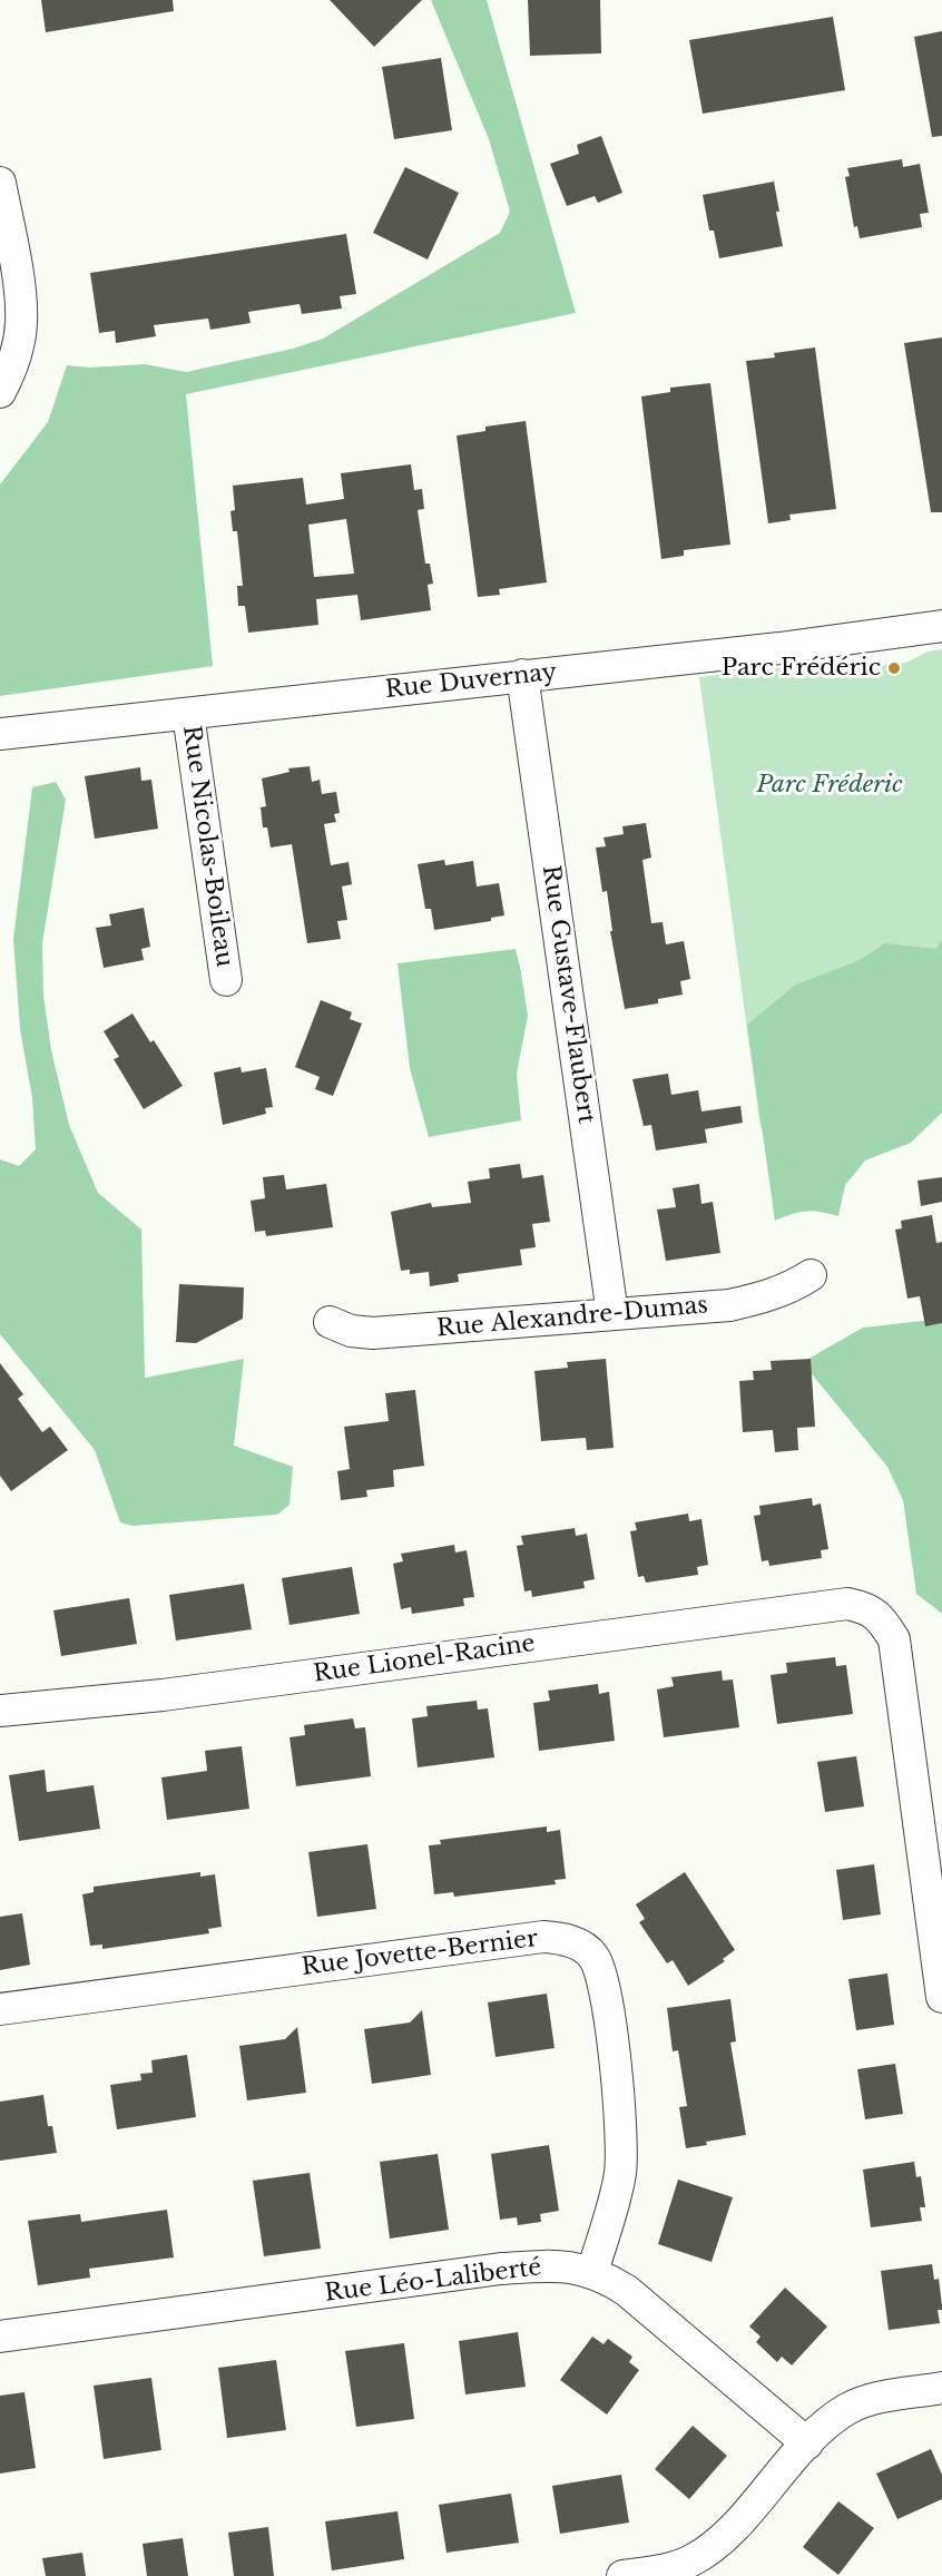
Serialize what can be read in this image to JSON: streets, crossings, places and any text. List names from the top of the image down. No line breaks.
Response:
{"streets":{"street":["Rue Duvernay","Rue Nicolas-Boileau","Rue Gustave-Flaubert","Rue Alexandre-Dumas","Rue Lionel-Racine","Rue Jovette-Bernier","Rue Léo-Laliberté"]},"crossings":[["Rue Duvernay","Rue Nicolas-Boileau"],["Rue Duvernay","Rue Gustave-Flaubert"],["Rue Gustave-Flaubert","Rue Alexandre-Dumas"],["Rue Jovette-Bernier","Rue Léo-Laliberté"]],"parks":["Parc Fréderic"],"places":["Parc Frédéric"]}
